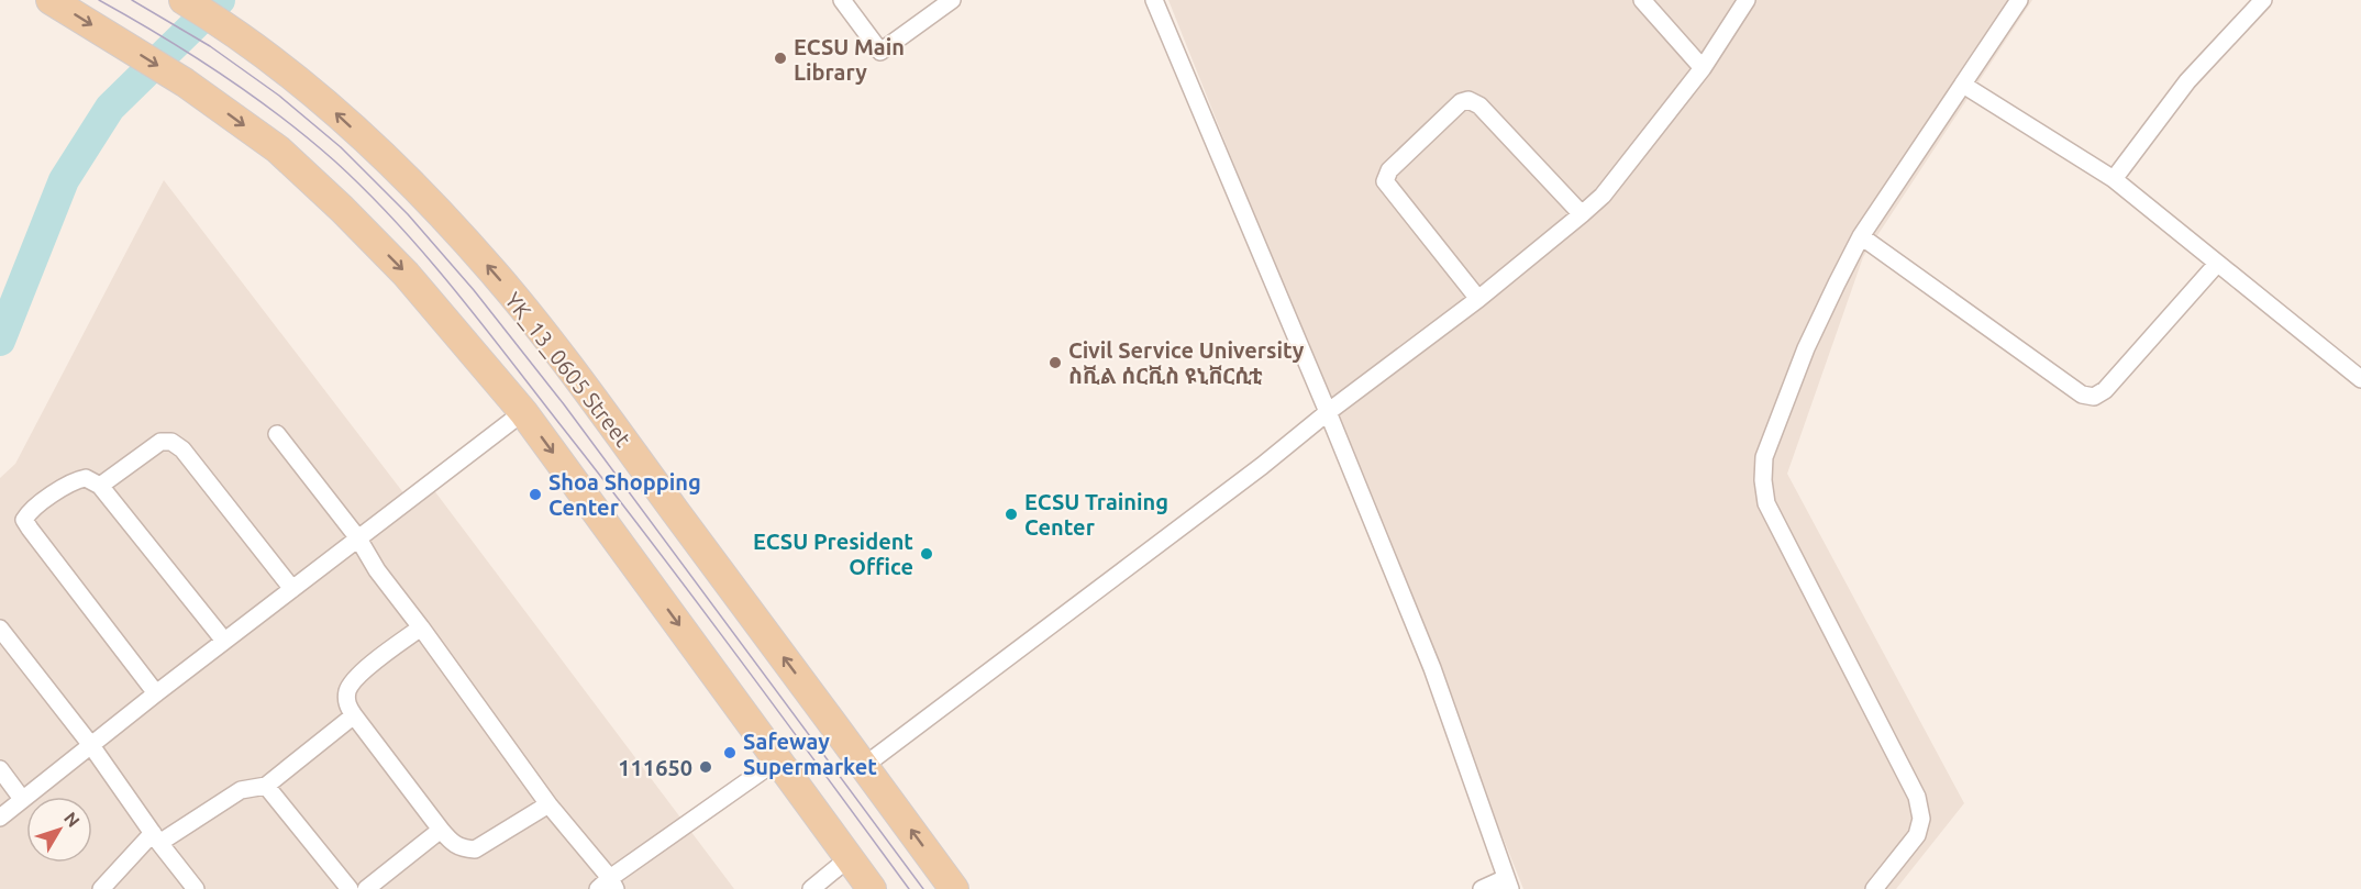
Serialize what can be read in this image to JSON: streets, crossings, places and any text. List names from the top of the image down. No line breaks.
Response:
{"streets":{"main road":["YK_13_0605 Street"]},"places":["ECSU Main Library","Civil Service University ስቪል ሰርቪስ ዩኒቨርሲቲ","Shoa Shopping Center","ECSU Training Center","ECSU President Office","Safeway Supermarket","111650"],"north":"top right"}
